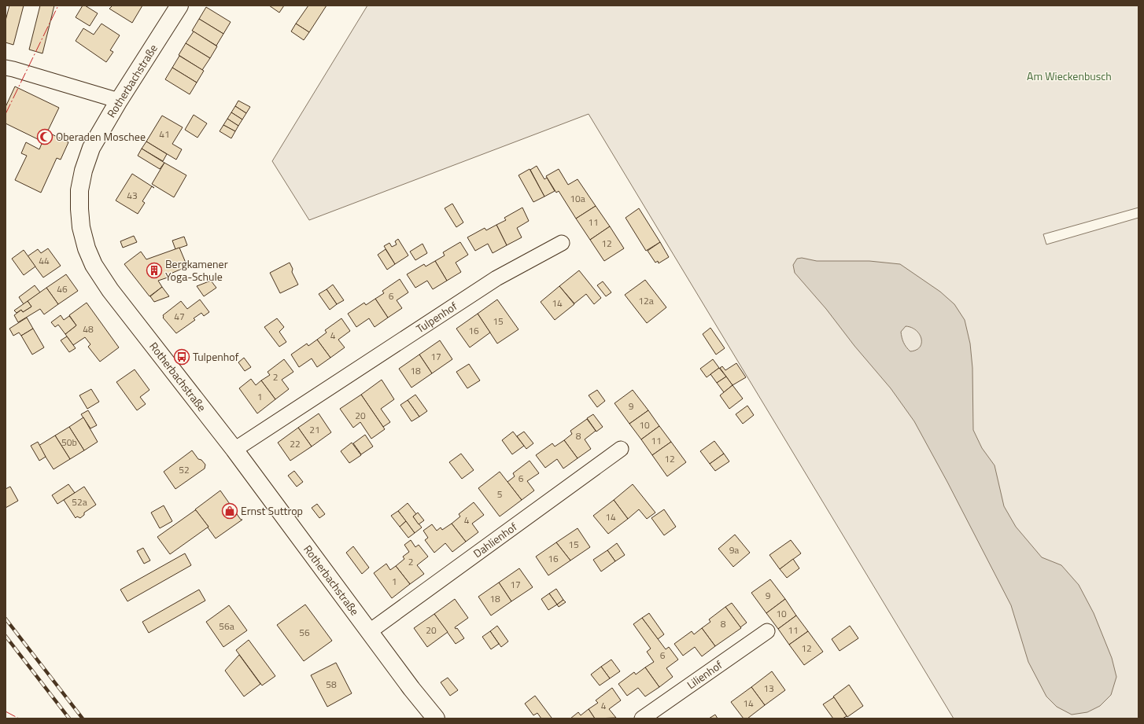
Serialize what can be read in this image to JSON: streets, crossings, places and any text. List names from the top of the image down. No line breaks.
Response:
{"streets":{"street":["Rotherbachstraße","Tulpenhof","Dahlienhof","Lilienhof"]},"crossings":[["Rotherbachstraße","Tulpenhof"],["Rotherbachstraße","Dahlienhof"]],"parks":["Am Wieckenbusch"],"places":{"mosque":["Oberaden Moschee"],"building":["Bergkamener Yoga-Schule"],"bus stop":["Tulpenhof"],"shop":["Ernst Suttrop"]},"house_numbers":["41","43","10a","11","12","44","46","6","12a","14","47","15","48","16","4","17","18","2","1","9","20","10","21","8","11","50b","22","12","52","6","5","52a","14","4","15","9a","16","2","1","17","9","18","10","8","56a","20","11","56","12","6","58","13","14","4"]}
